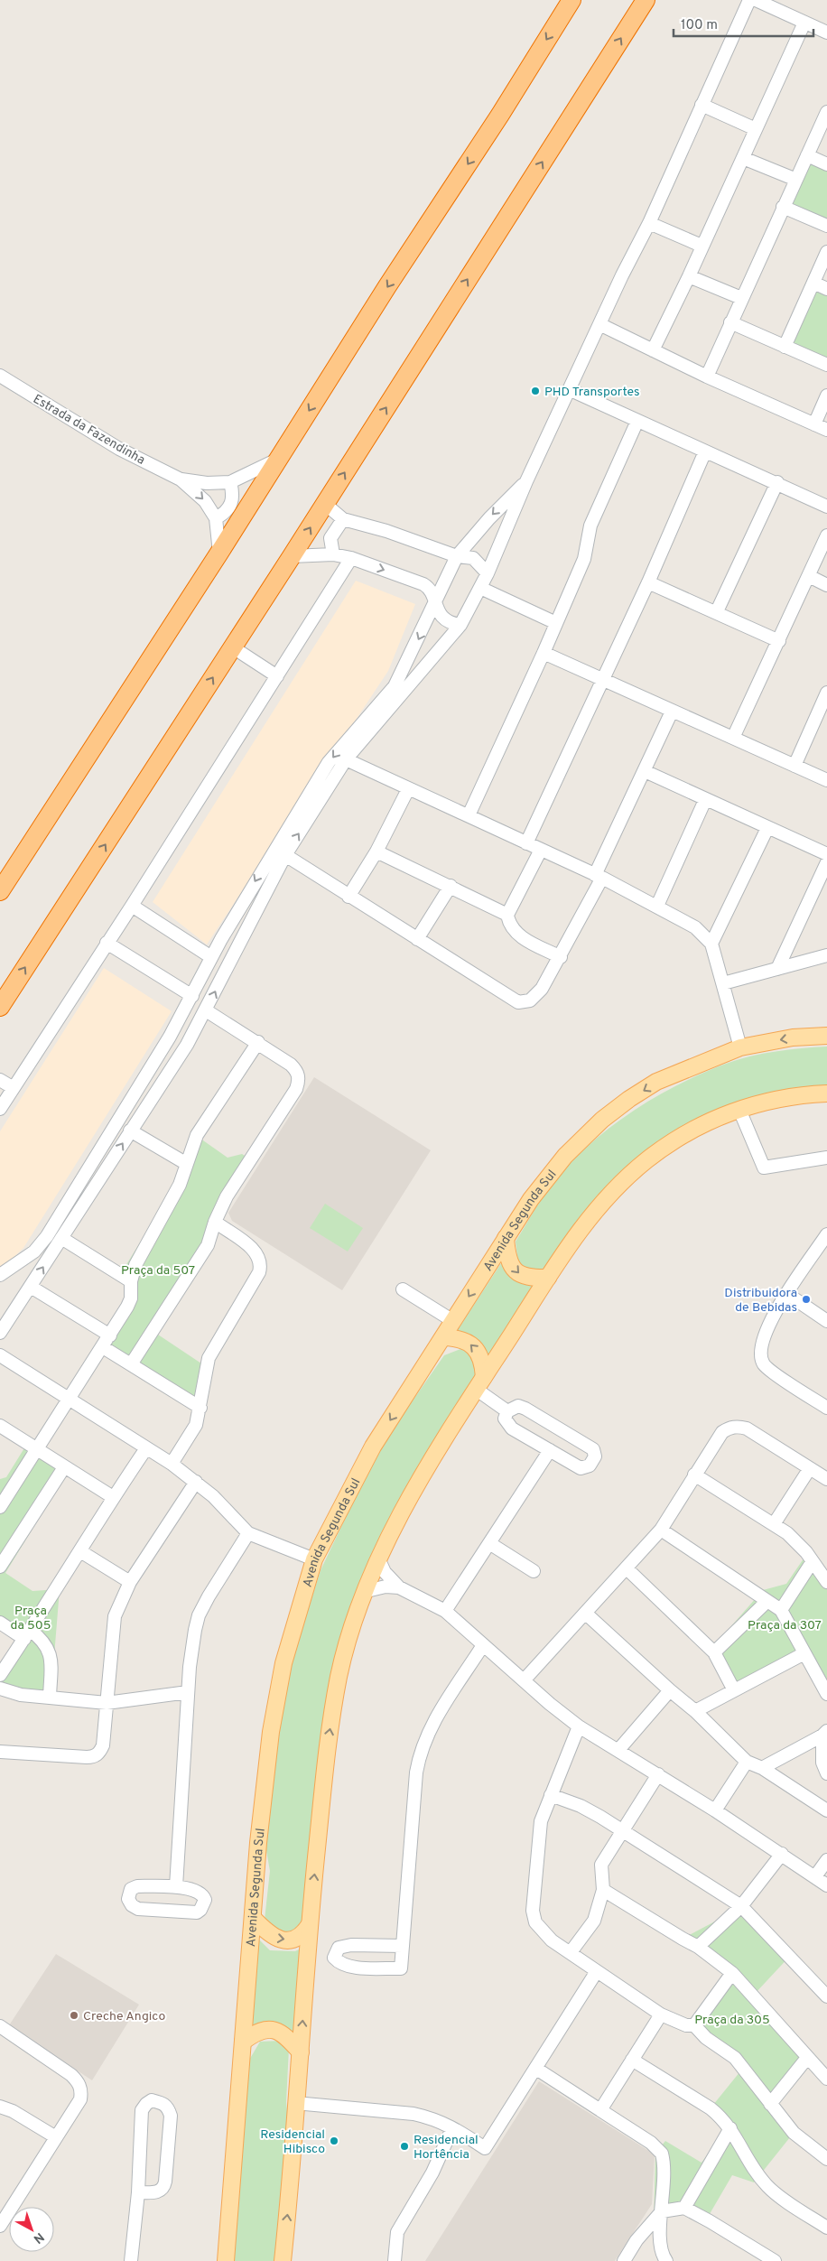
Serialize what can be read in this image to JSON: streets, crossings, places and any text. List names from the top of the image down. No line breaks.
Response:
{"streets":{"main road":["Avenida Segunda Sul"],"street":["Estrada da Fazendinha"]},"parks":["Praça da 507","Praça da 505","Praça da 307","Praça da 305"],"places":["PHD Transportes","Distribuidora de Bebidas","Creche Angico","Residencial Hibisco","Residencial Hortência"],"scale_bar":"100 m","north":"bottom right"}
